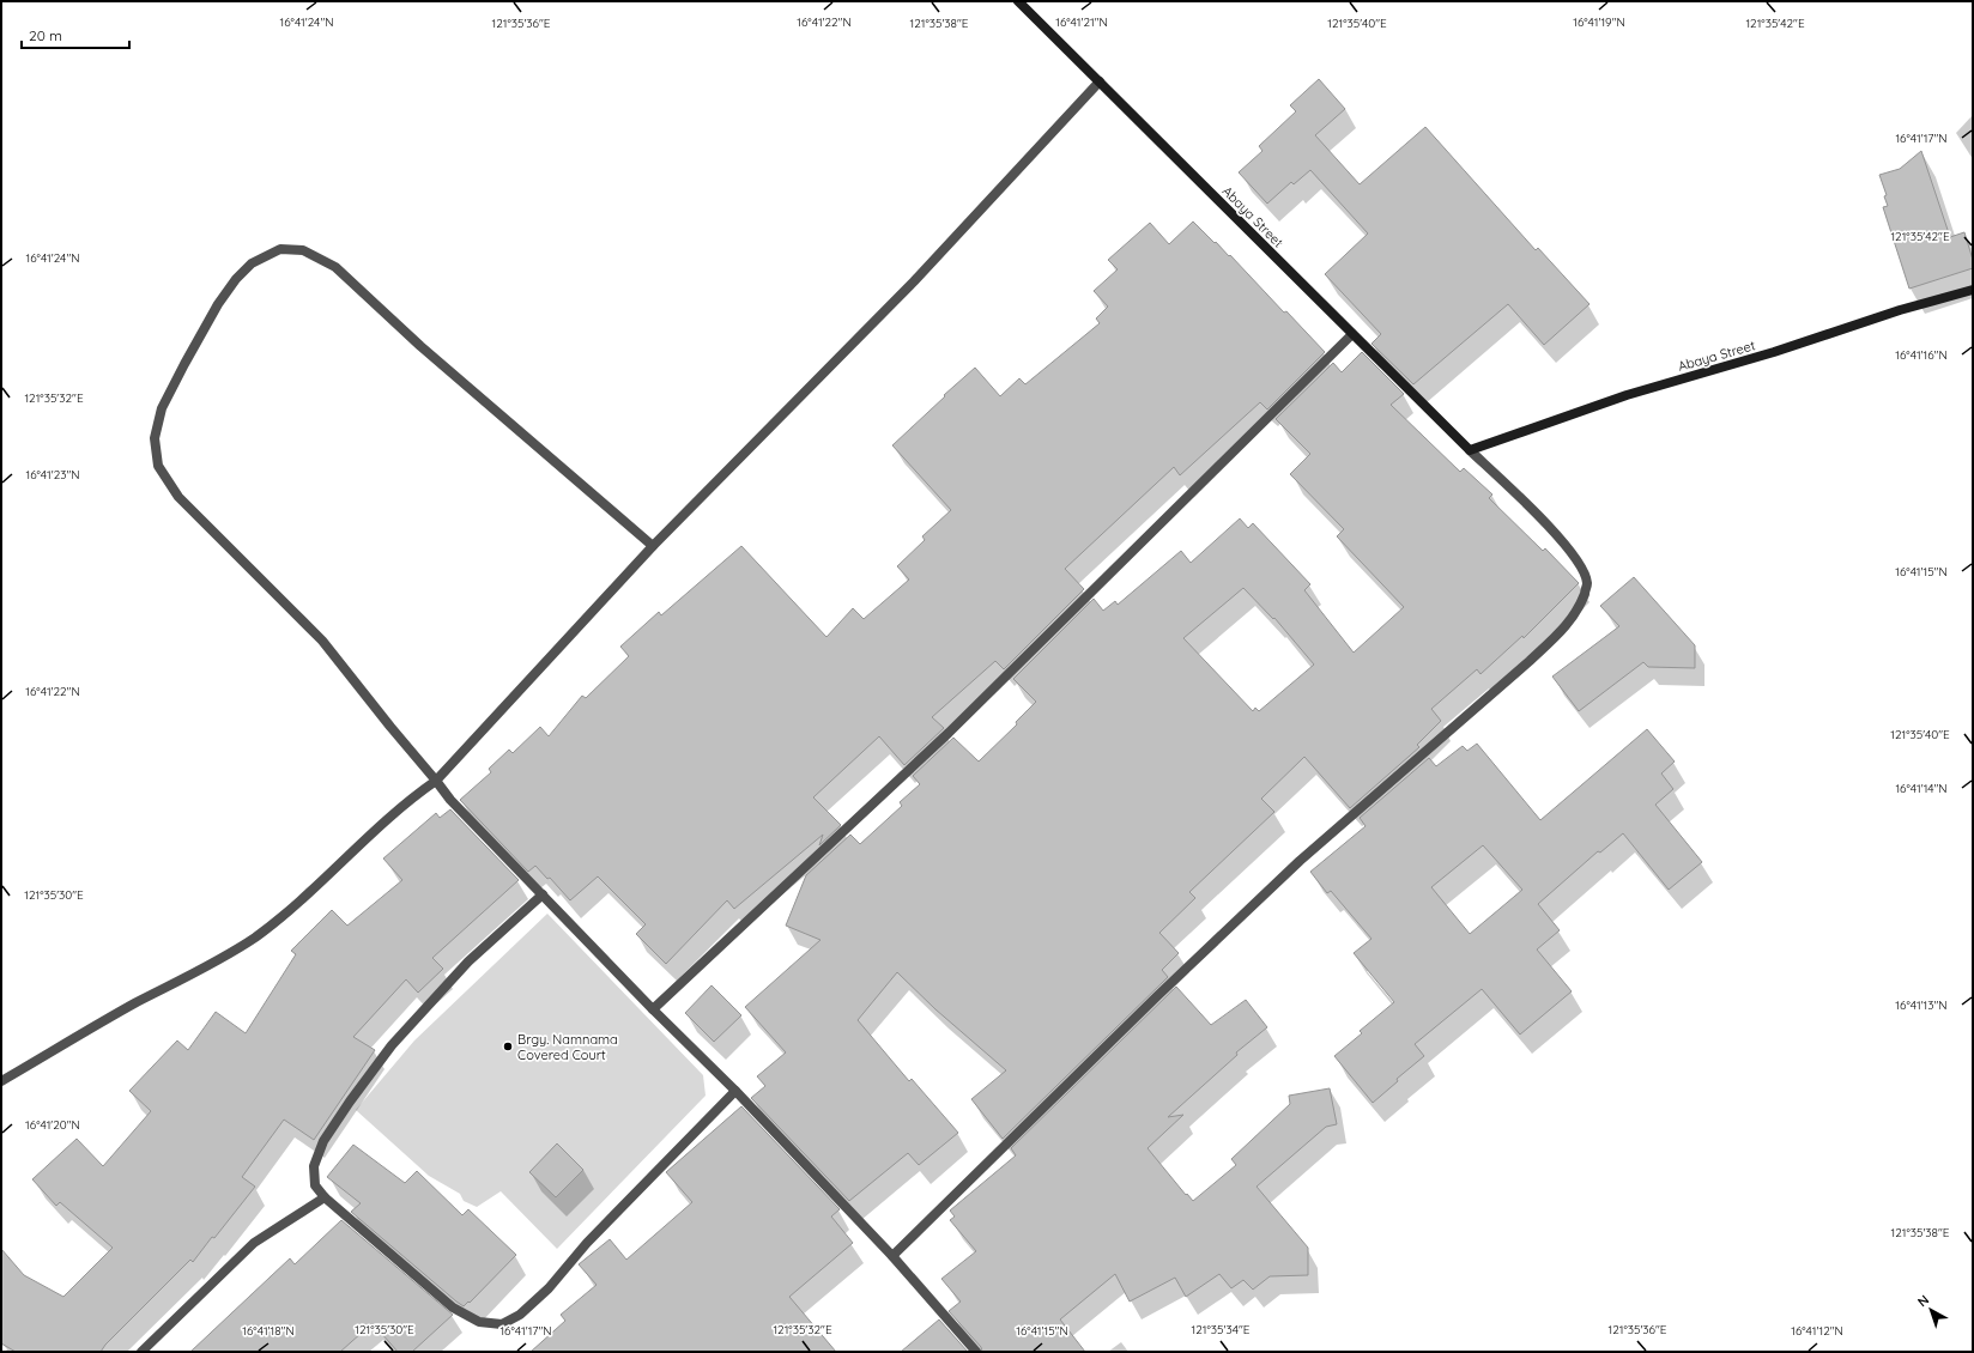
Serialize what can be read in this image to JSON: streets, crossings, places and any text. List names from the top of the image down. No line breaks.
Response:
{"streets":{"street":["Abaya Street"]},"places":["Brgy. Namnama Covered Court"],"scale_bar":"20 m","north":"top left","coordinates":["16°41'24\"N","16°41'22\"N","16°41'21\"N","16°41'19\"N","121°35'36\"E","121°35'38\"E","121°35'40\"E","121°35'42\"E","16°41'17\"N","16°41'16\"N","121°35'32\"E","16°41'23\"N","16°41'15\"N","16°41'14\"N","121°35'30\"E","16°41'13\"N","16°41'20\"N","121°35'34\"E","16°41'18\"N","16°41'12\"N"]}
